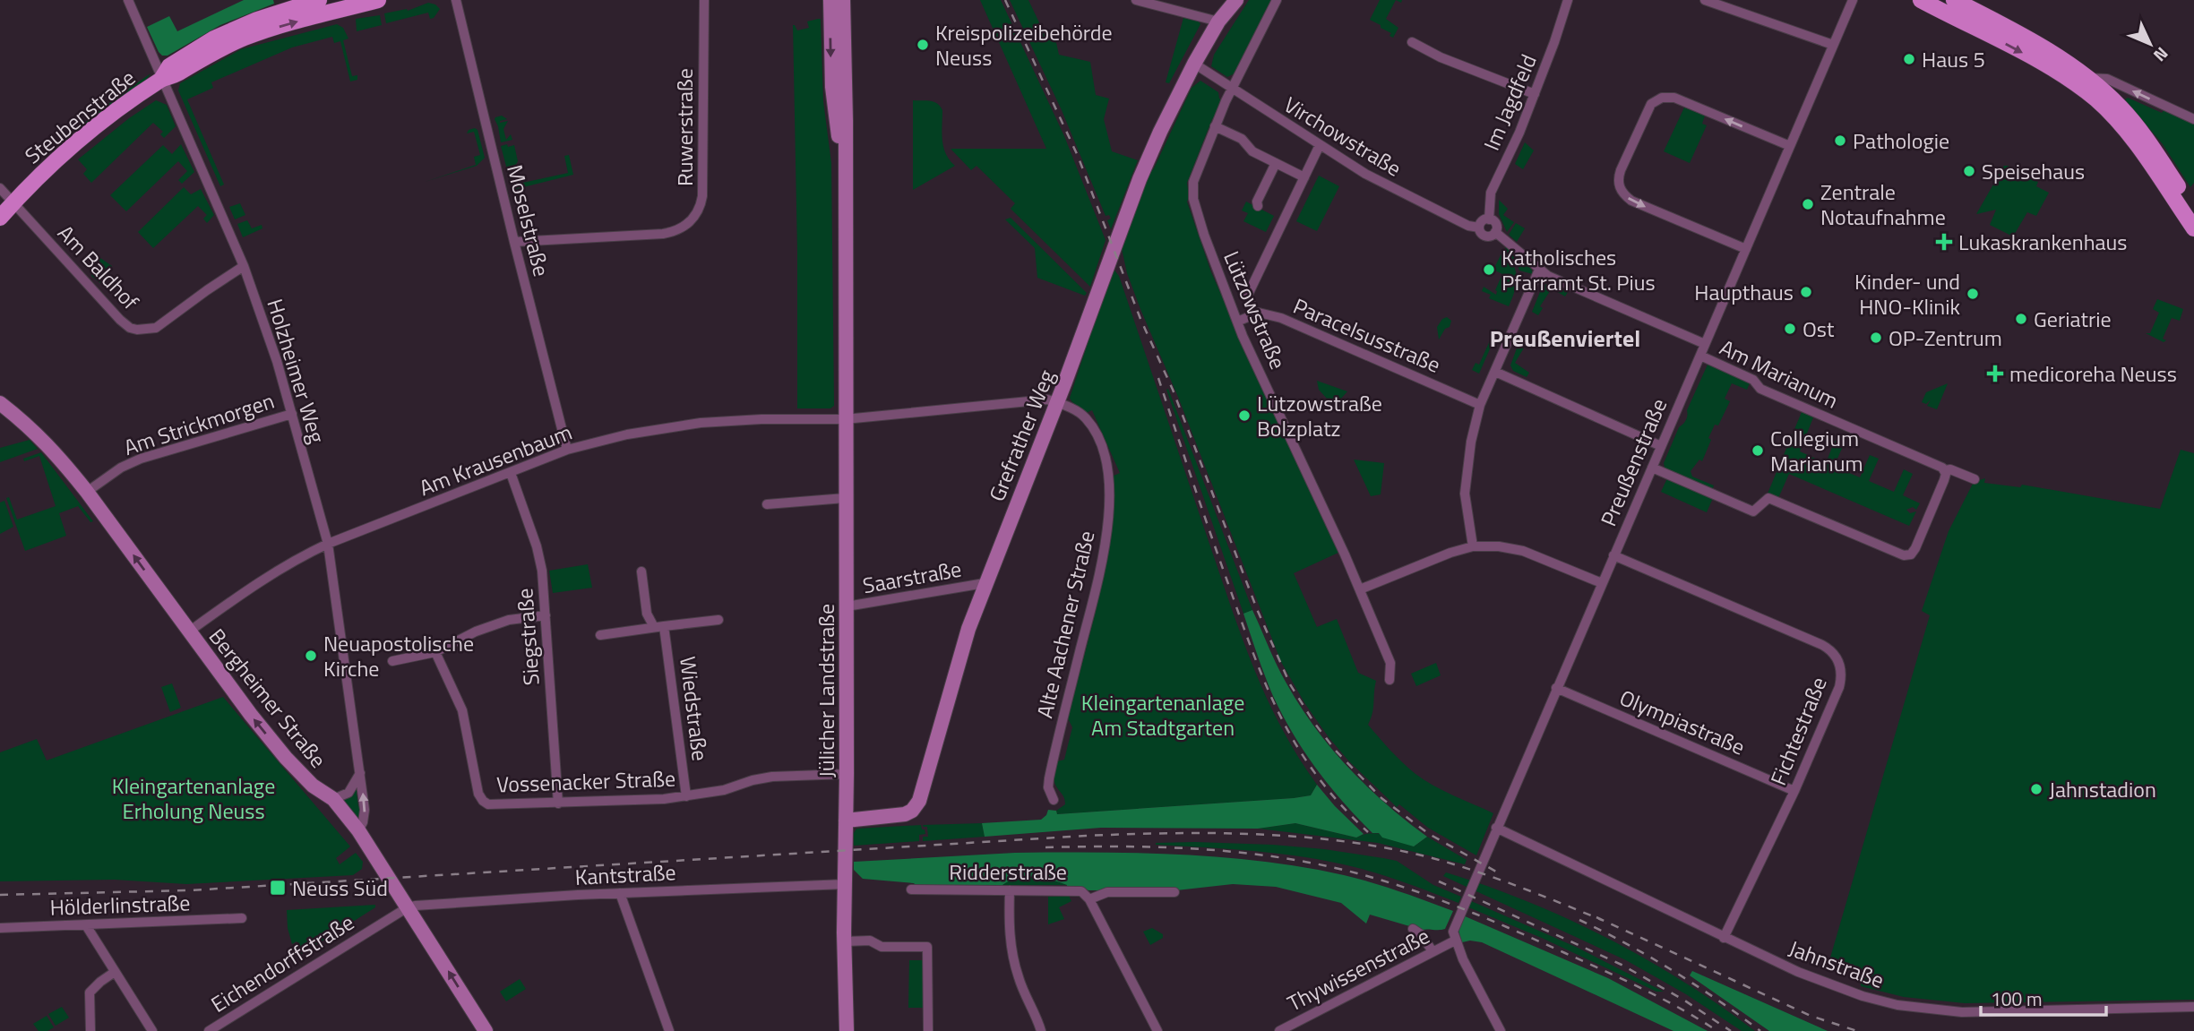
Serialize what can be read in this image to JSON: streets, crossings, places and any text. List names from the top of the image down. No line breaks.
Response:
{"streets":{"main road":["Steubenstraße","Grefrather Weg","Jülicher Landstraße","Bergheimer Straße"],"street":["Im Jagdfeld","Ruwerstraße","Virchowstraße","Moselstraße","Am Baldhof","Lützowstraße","Paracelsusstraße","Holzheimer Weg","Am Marianum","Am Strickmorgen","Am Krausenbaum","Preußenstraße","Saarstraße","Alte Aachener Straße","Siegstraße","Wiedstraße","Olympiastraße","Fichtestraße","Vossenacker Straße","Ridderstraße","Kantstraße","Hölderlinstraße","Eichendorffstraße","Jahnstraße","Thywissenstraße"]},"crossings":[["Im Jagdfeld","Virchowstraße"],["Steubenstraße","Am Baldhof"],["Steubenstraße","Holzheimer Weg"],["Ruwerstraße","Moselstraße"],["Virchowstraße","Lützowstraße"],["Virchowstraße","Grefrather Weg"],["Moselstraße","Am Krausenbaum"],["Am Baldhof","Holzheimer Weg"],["Holzheimer Weg","Am Strickmorgen"],["Holzheimer Weg","Am Krausenbaum"],["Holzheimer Weg","Bergheimer Straße"],["Am Marianum","Preußenstraße"],["Am Strickmorgen","Bergheimer Straße"],["Grefrather Weg","Am Krausenbaum"],["Grefrather Weg","Saarstraße"],["Grefrather Weg","Alte Aachener Straße"],["Grefrather Weg","Jülicher Landstraße"],["Am Krausenbaum","Alte Aachener Straße"],["Am Krausenbaum","Siegstraße"],["Am Krausenbaum","Jülicher Landstraße"],["Am Krausenbaum","Bergheimer Straße"],["Preußenstraße","Olympiastraße"],["Preußenstraße","Fichtestraße"],["Preußenstraße","Jahnstraße"],["Preußenstraße","Thywissenstraße"],["Saarstraße","Jülicher Landstraße"],["Siegstraße","Vossenacker Straße"],["Jülicher Landstraße","Vossenacker Straße"],["Jülicher Landstraße","Kantstraße"],["Bergheimer Straße","Kantstraße"],["Bergheimer Straße","Eichendorffstraße"],["Wiedstraße","Vossenacker Straße"],["Olympiastraße","Fichtestraße"],["Fichtestraße","Jahnstraße"],["Kantstraße","Eichendorffstraße"]],"one_way":["Bergheimer Straße"],"districts":["Preußenviertel"],"parks":["Kleingartenanlage Am Stadtgarten","Kleingartenanlage Erholung Neuss"],"places":{"other":["Kreispolizeibehörde Neuss","Haus 5","Pathologie","Speisehaus","Zentrale Notaufnahme","Katholisches Pfarramt St. Pius","Haupthaus","Kinder- und HNO-Klinik","Geriatrie","Ost","OP-Zentrum","Lützowstraße Bolzplatz","Collegium Marianum","Neuapostolische Kirche","Jahnstadion"],"health":["Lukaskrankenhaus","medicoreha Neuss"],"transit":["Neuss Süd"]},"scale_bar":"100 m","north":"bottom right"}
